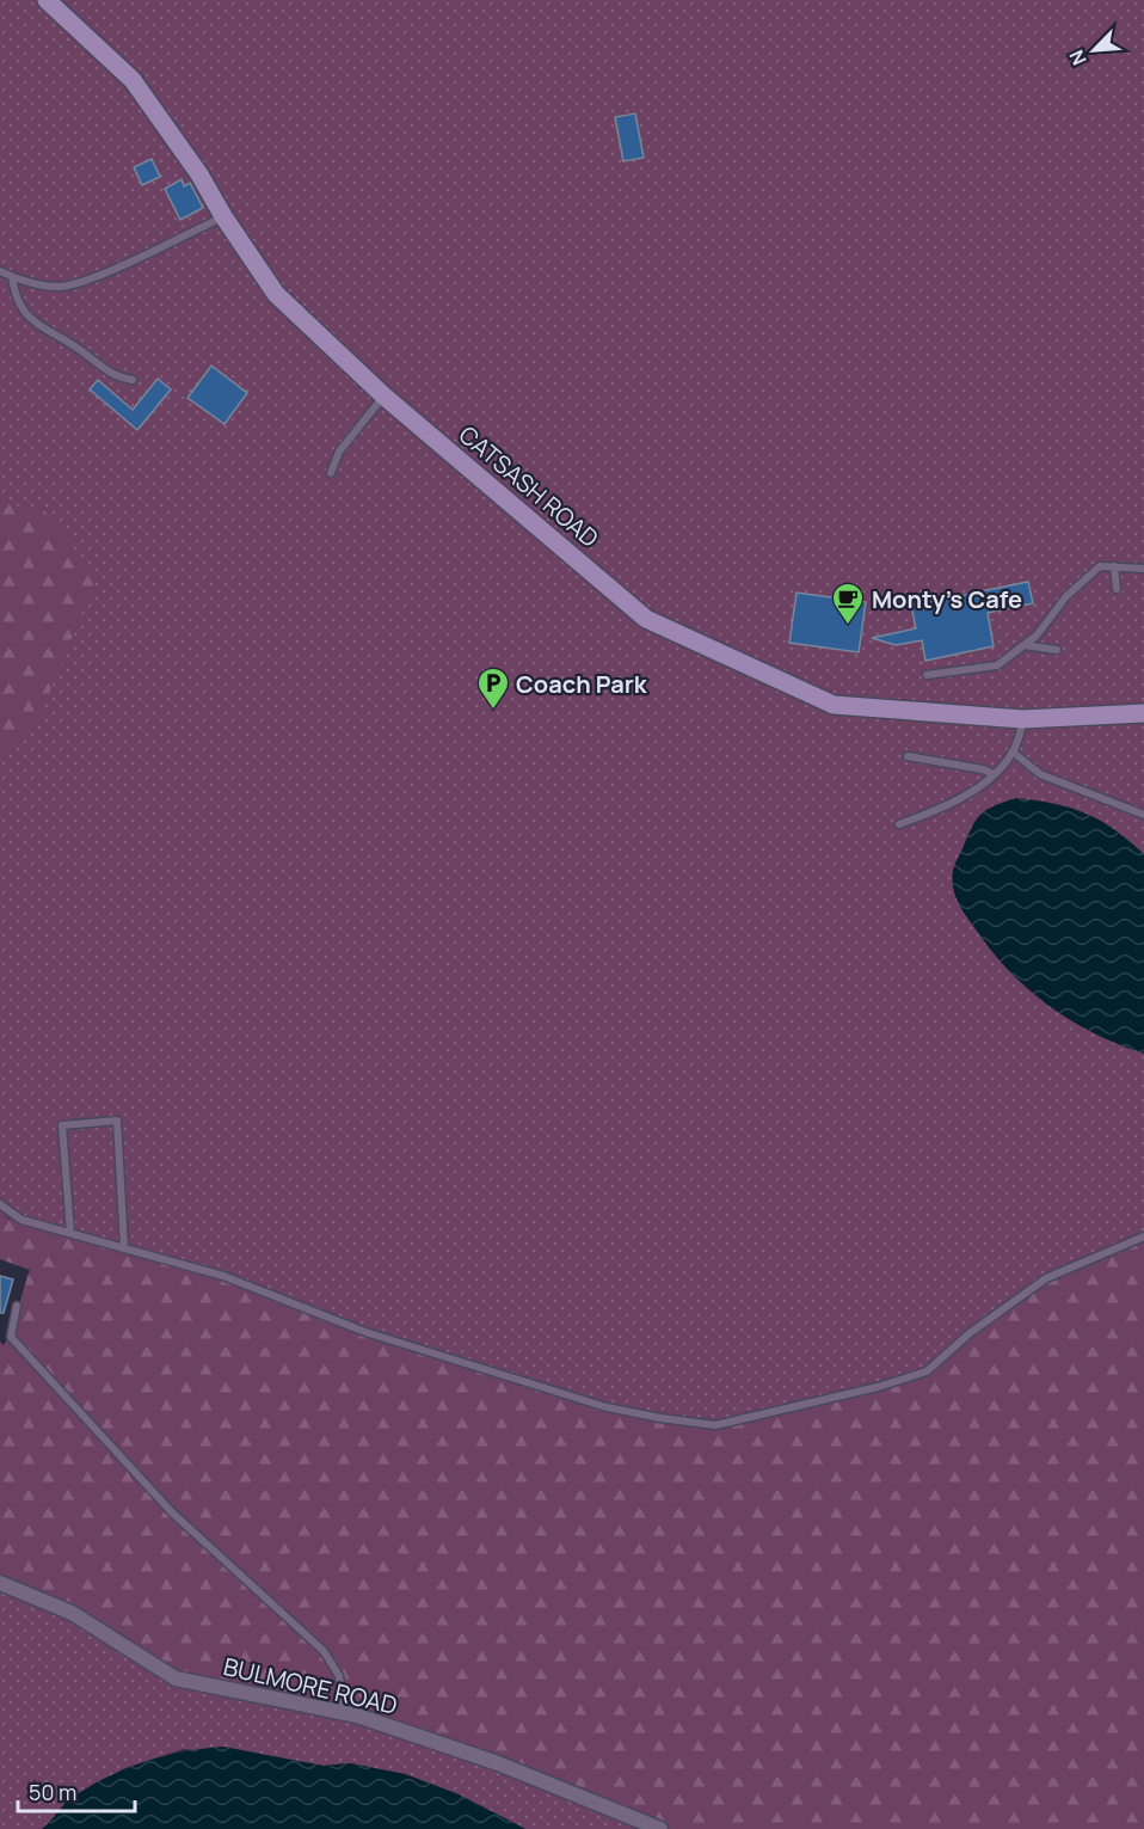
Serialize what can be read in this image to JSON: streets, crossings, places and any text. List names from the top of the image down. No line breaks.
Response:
{"streets":{"street":["CATSASH ROAD","BULMORE ROAD"]},"places":{"cafe":["Monty's Cafe"],"parking":["Coach Park"]},"scale_bar":"50 m","north":"bottom left"}
